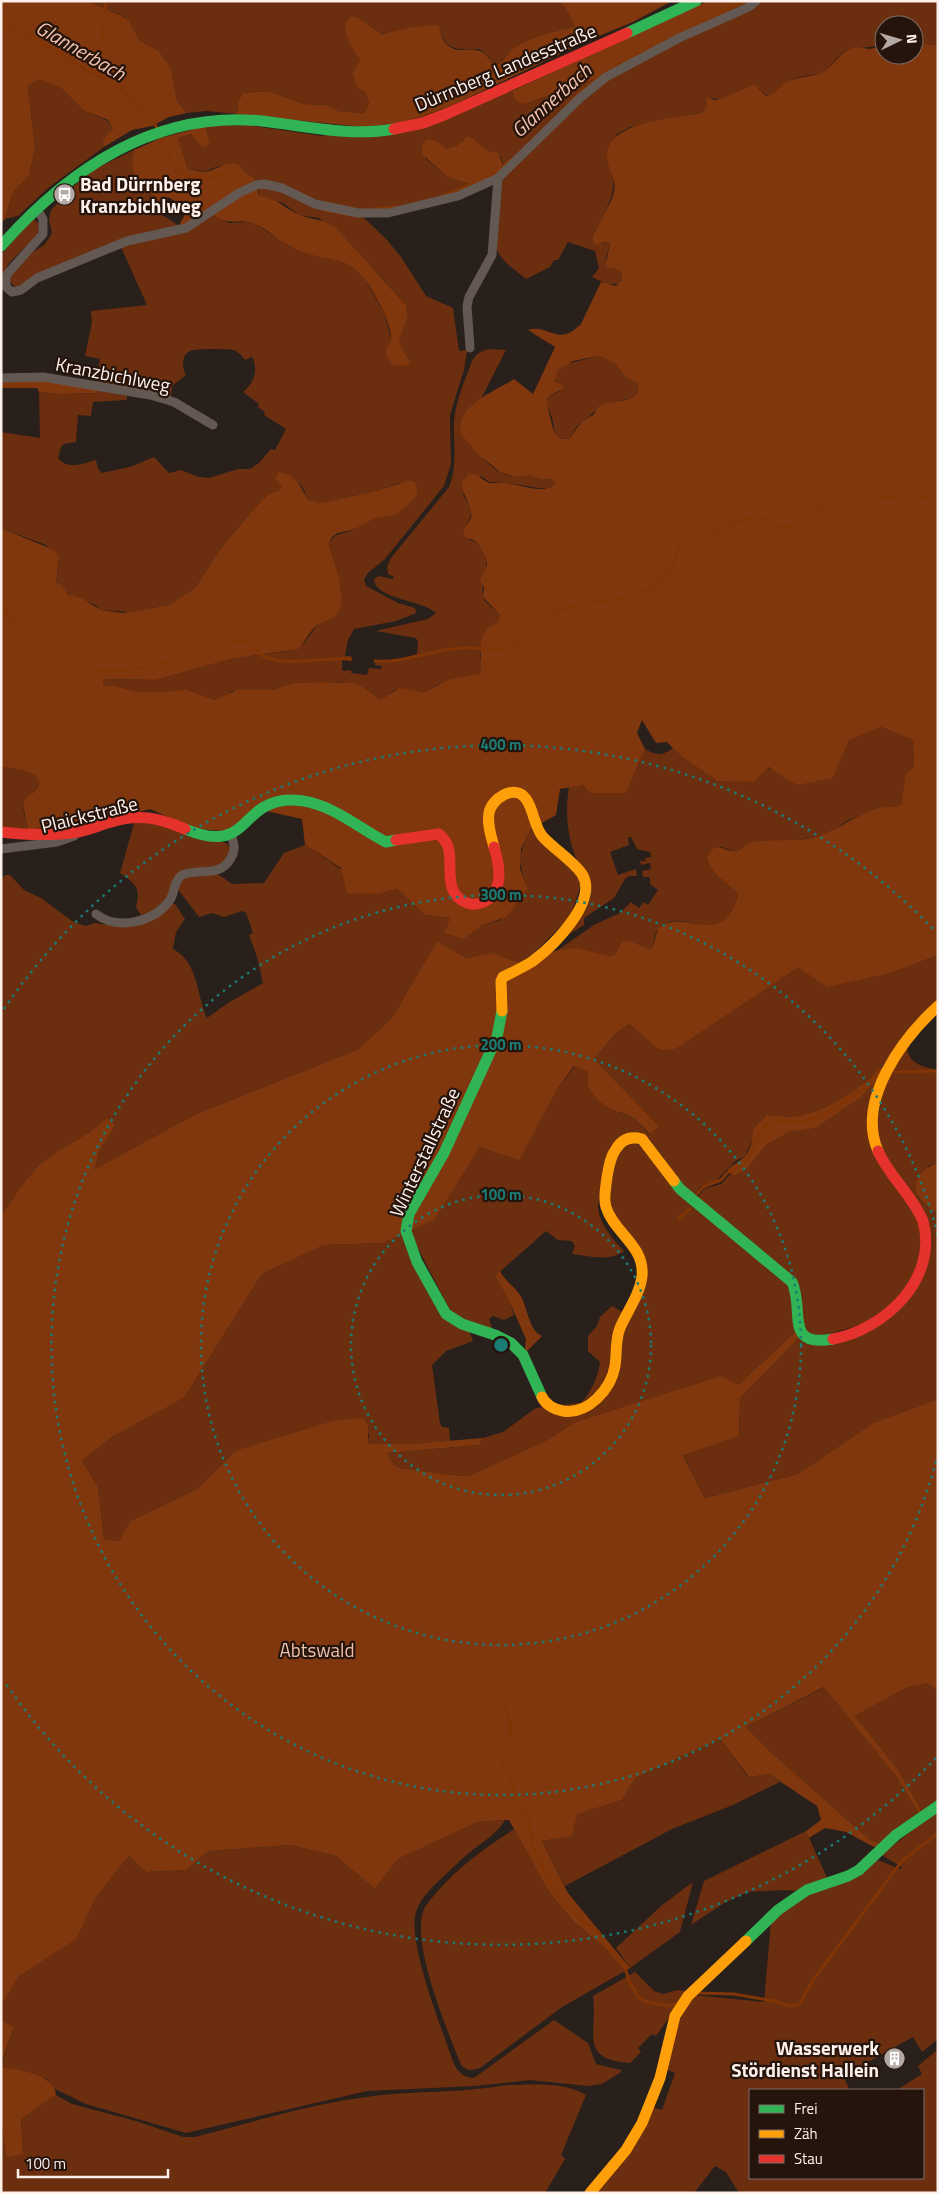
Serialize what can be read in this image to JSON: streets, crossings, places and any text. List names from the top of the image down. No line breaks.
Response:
{"streets":{"street":["Dürrnberg Landesstraße","Kranzbichlweg","Plaickstraße","Winterstallstraße"]},"crossings":[["Plaickstraße","Winterstallstraße"]],"water":["Glannerbach"],"parks":["Abtswald"],"places":{"bus stop":["Bad Dürrnberg Kranzbichlweg"],"building":["Wasserwerk Stördienst Hallein"]},"legend":["Frei","Zäh","Stau"],"scale_bar":"100 m","north":"right","rings":["400 m","300 m","200 m","100 m"]}
